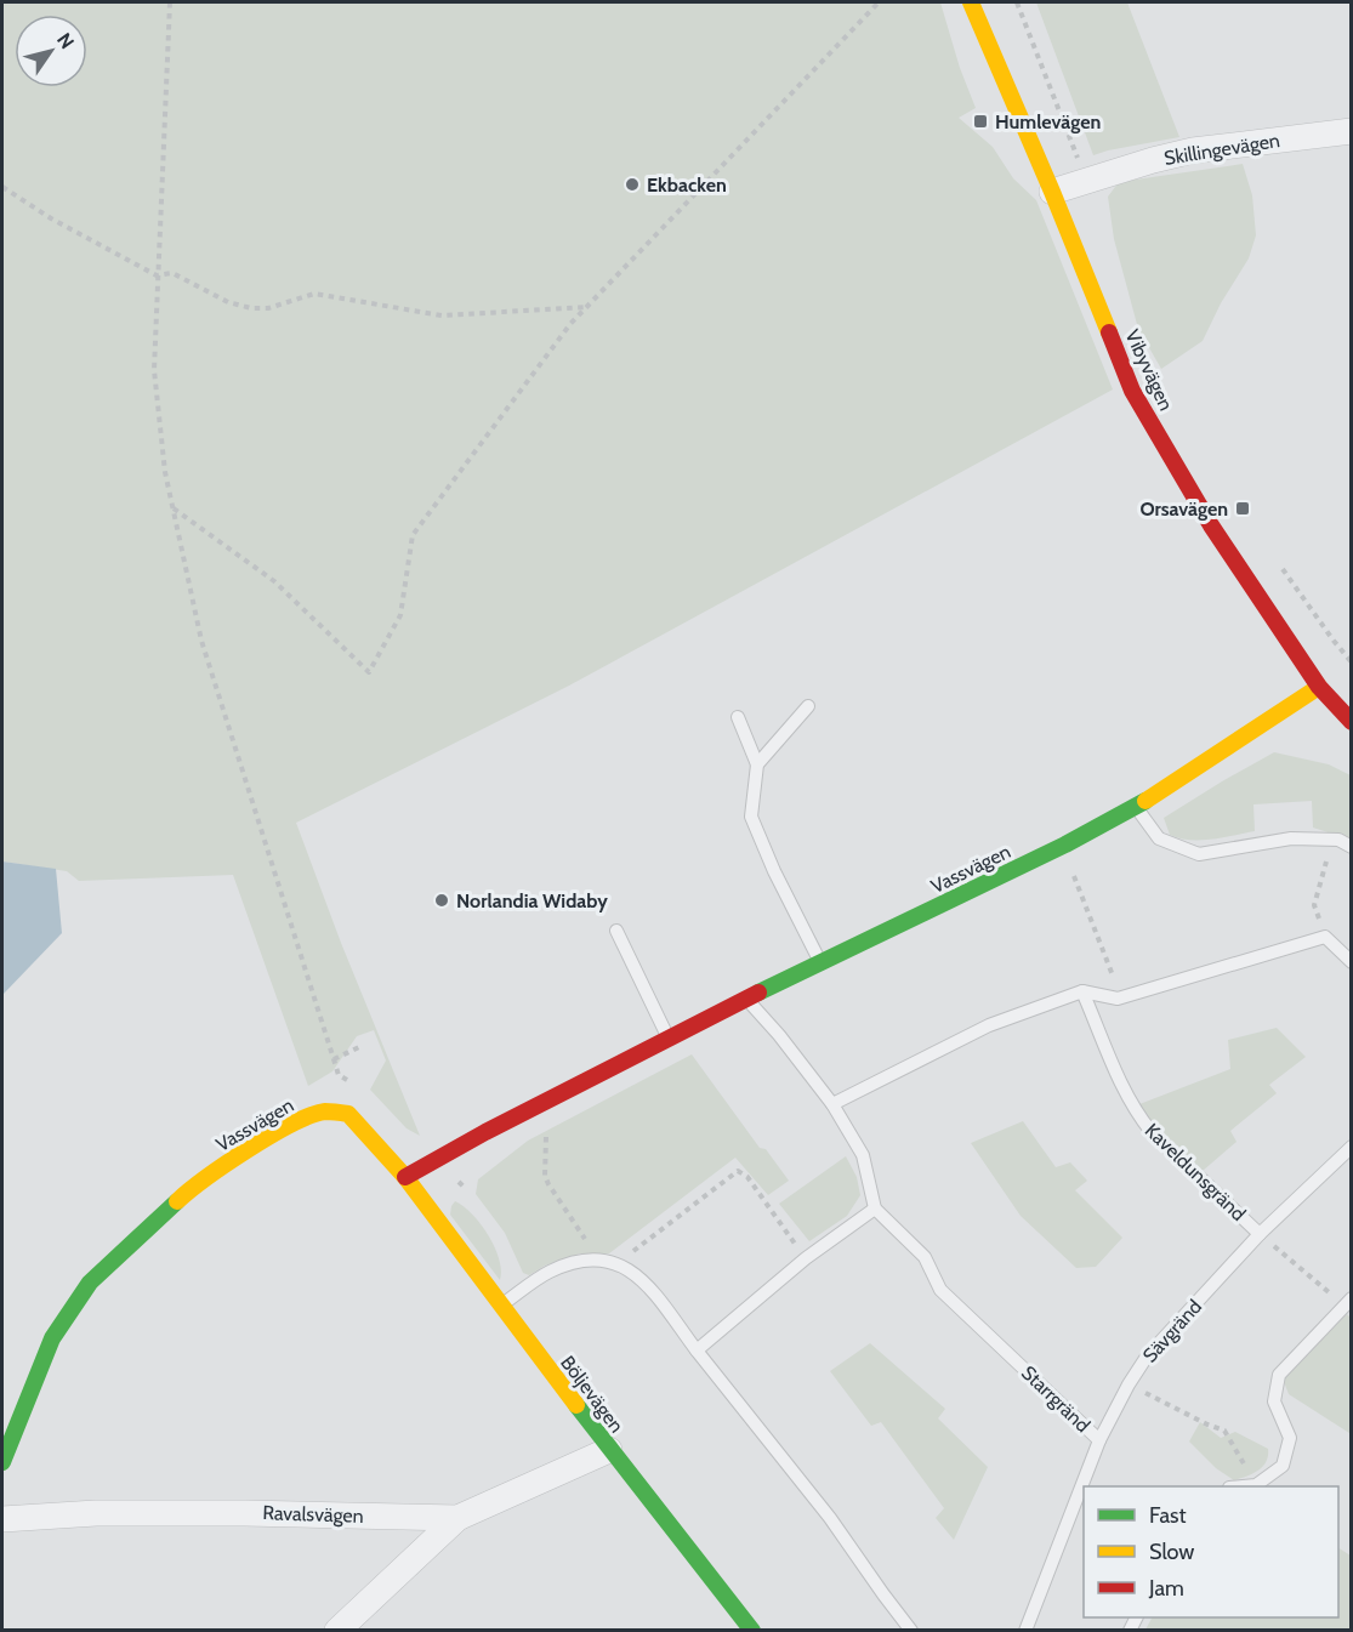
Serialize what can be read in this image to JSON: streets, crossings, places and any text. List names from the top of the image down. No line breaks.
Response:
{"streets":{"street":["Skillingevägen","Vibyvägen","Vassvägen","Böljevägen","Ravalsvägen"],"lane":["Kaveldunsgränd","Sävgränd","Starrgränd"]},"crossings":[["Skillingevägen","Vibyvägen"],["Vibyvägen","Vassvägen"],["Vassvägen","Böljevägen"],["Kaveldunsgränd","Sävgränd"],["Sävgränd","Starrgränd"],["Böljevägen","Ravalsvägen"]],"places":{"transit":["Humlevägen","Orsavägen"],"other":["Ekbacken","Norlandia Widaby"]},"legend":["Fast","Slow","Jam"],"north":"top right"}
